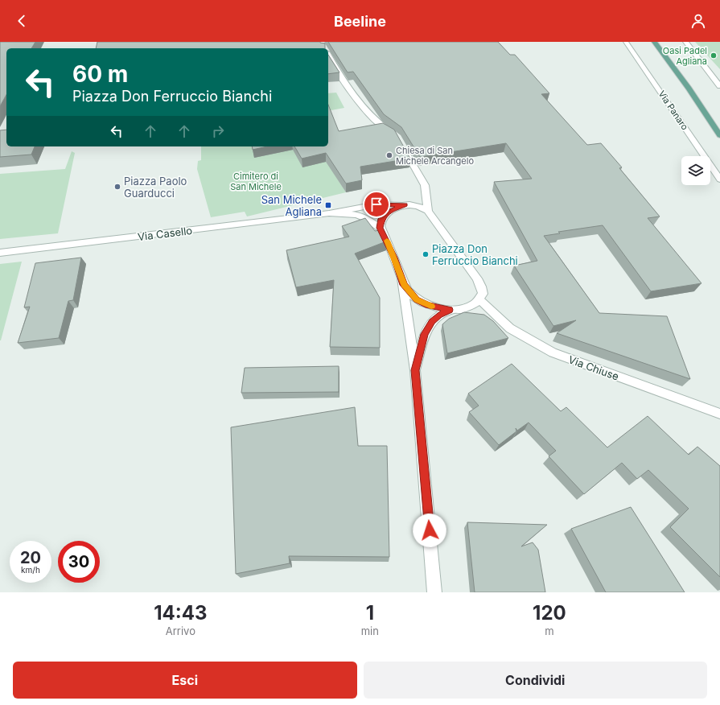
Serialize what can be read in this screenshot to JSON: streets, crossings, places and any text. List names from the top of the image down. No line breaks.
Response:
{"streets":{"street":["Via Panaro","Via Casello","Via Chiuse"]},"parks":["Cimitero di San Michele"],"places":{"other":["Oasi Padel Agliana","Chiesa di San Michele Arcangelo","Piazza Paolo Guarducci","Piazza Don Ferruccio Bianchi"],"transit":["San Michele Agliana"]},"page":{"header":"Beeline","turn":["60 m","Piazza Don Ferruccio Bianchi"],"speed":"20 km/h","limit":"30","eta":["14:43","Arrivo","1","min","120","m"],"buttons":["Esci","Condividi"]}}
